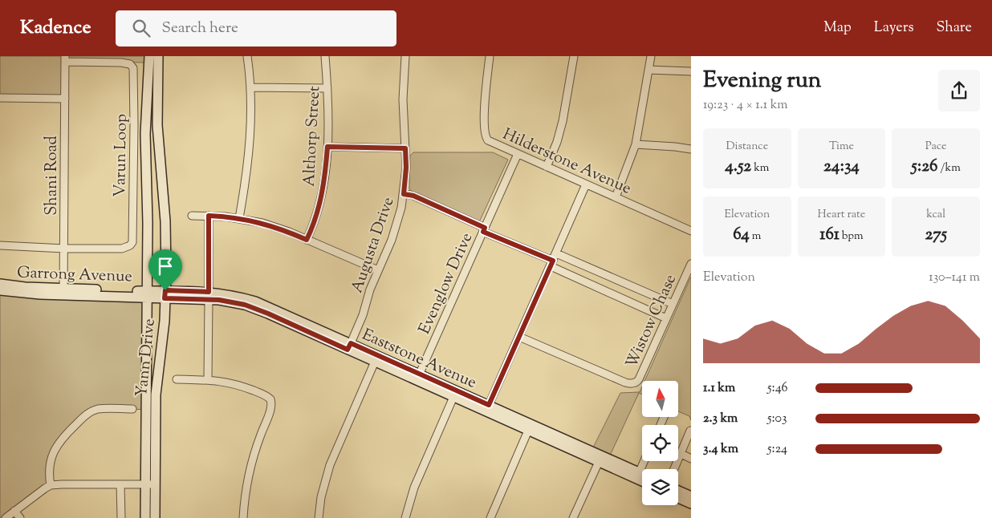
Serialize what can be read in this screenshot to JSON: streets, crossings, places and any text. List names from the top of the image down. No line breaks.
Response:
{"streets":{"street":["Althorp Street","Varun Loop","Hilderstone Avenue","Shani Road","Augusta Drive","Garrong Avenue","Evenglow Drive","Wistow Chase","Yann Drive","Eaststone Avenue"]},"crossings":[["Varun Loop","Shani Road"],["Hilderstone Avenue","Evenglow Drive"],["Shani Road","Garrong Avenue"],["Augusta Drive","Eaststone Avenue"],["Garrong Avenue","Yann Drive"],["Garrong Avenue","Eaststone Avenue"],["Evenglow Drive","Eaststone Avenue"]],"north":"top","page":{"header":"Kadence","search":"Search here","nav":["Map","Layers","Share"],"heading":["Evening run","19:23 · 4 × 1.1 km"],"stats":[["Distance","4.52 km"],["Time","24:34"],["Pace","5:26 /km"],["Elevation","64 m"],["Heart rate","161 bpm"],["kcal","275"]],"chart":["Elevation","130–141 m"],"list":[{"name":"1.1 km","note":"5:46"},{"name":"2.3 km","note":"5:03"},{"name":"3.4 km","note":"5:24"}]}}
